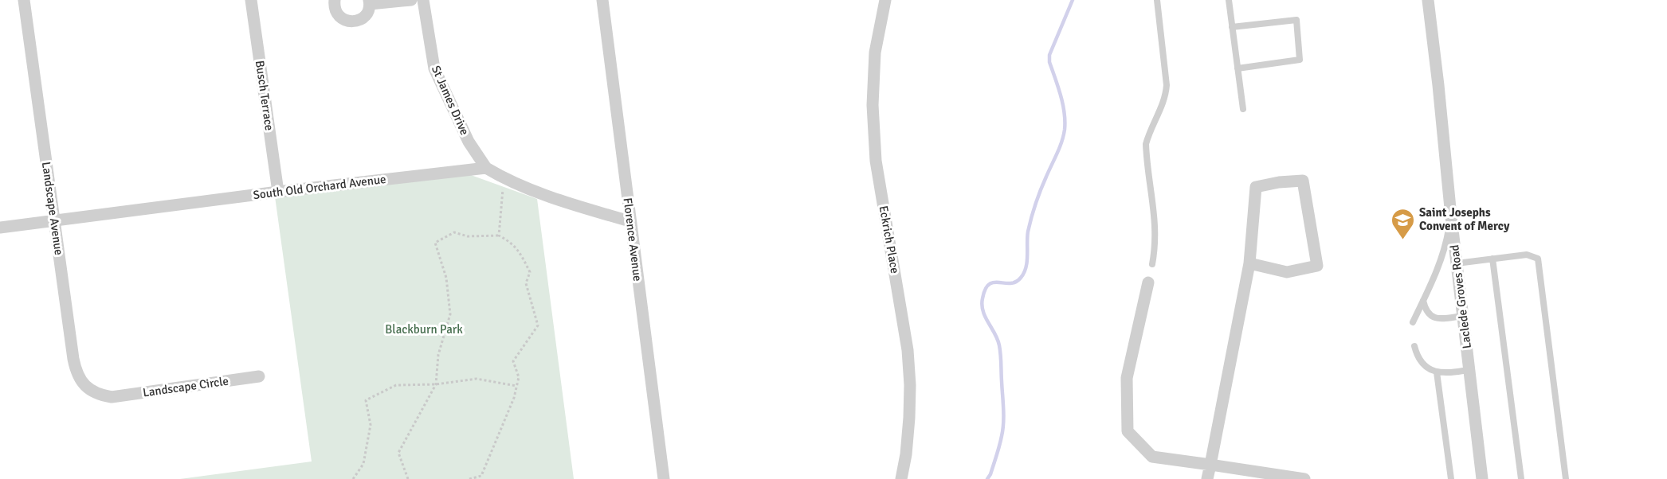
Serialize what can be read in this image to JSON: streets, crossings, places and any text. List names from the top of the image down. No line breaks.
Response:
{"streets":{"street":["Busch Terrace","St James Drive","South Old Orchard Avenue","Landscape Avenue","Florence Avenue","Eckrich Place","Laclede Groves Road","Landscape Circle"]},"crossings":[["Busch Terrace","South Old Orchard Avenue"],["St James Drive","South Old Orchard Avenue"],["South Old Orchard Avenue","Landscape Avenue"],["Landscape Avenue","Landscape Circle"]],"parks":["Blackburn Park"],"places":{"school or university":["Saint Josephs Convent of Mercy"]}}
